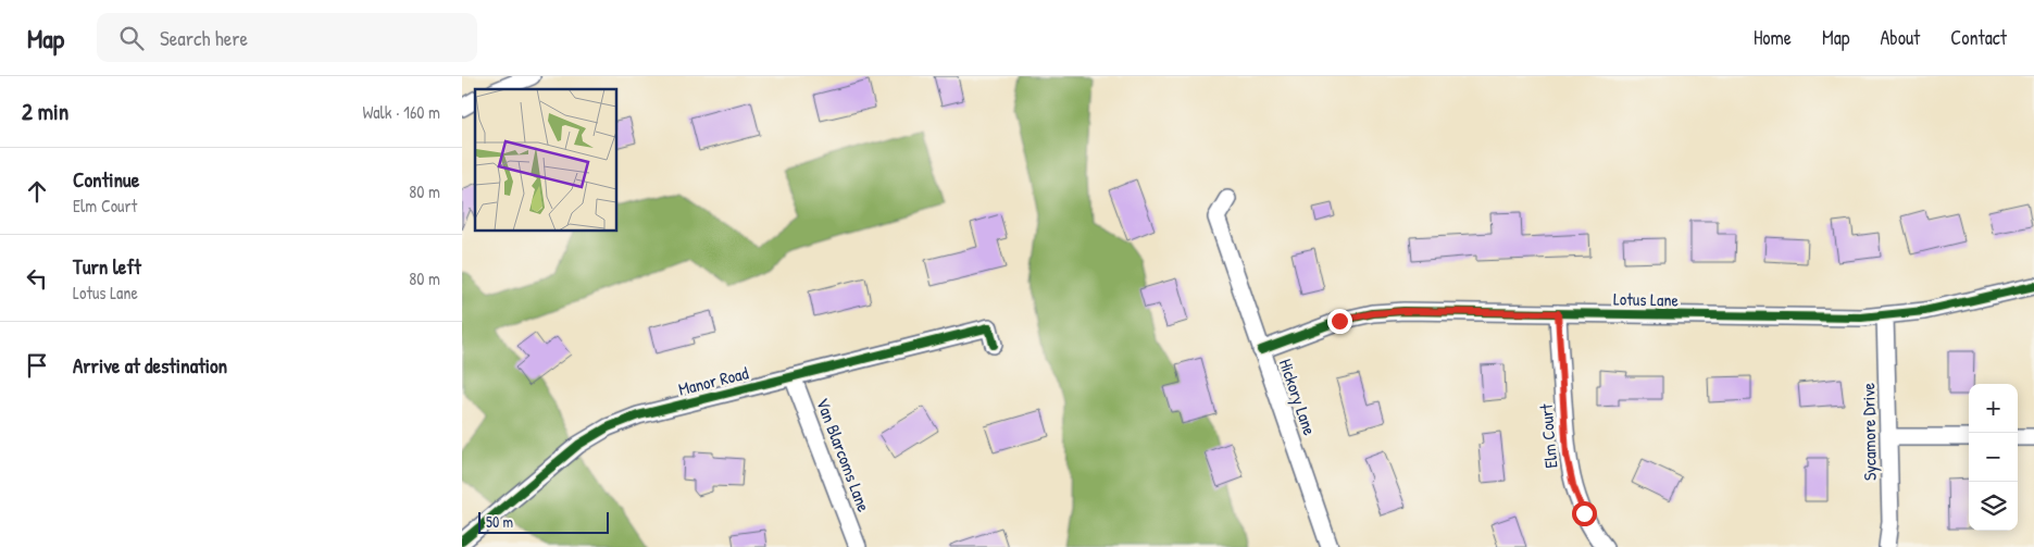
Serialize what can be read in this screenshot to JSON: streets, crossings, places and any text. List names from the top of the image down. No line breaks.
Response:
{"streets":{"street":["Lotus Lane","Manor Road","Hickory Lane","Sycamore Drive","Elm Court","Van Blarcoms Lane"]},"crossings":[["Lotus Lane","Hickory Lane"],["Lotus Lane","Sycamore Drive"],["Lotus Lane","Elm Court"],["Manor Road","Van Blarcoms Lane"]],"scale_bar":"50 m","page":{"header":"Map","search":"Search here","nav":["Home","Map","About","Contact"],"heading":["2 min","Walk · 160 m"],"list":[["Continue","Elm Court","80 m"],["Turn left","Lotus Lane","80 m"],"Arrive at destination"],"map_buttons":["+","−"],"scale":"50 m"}}
